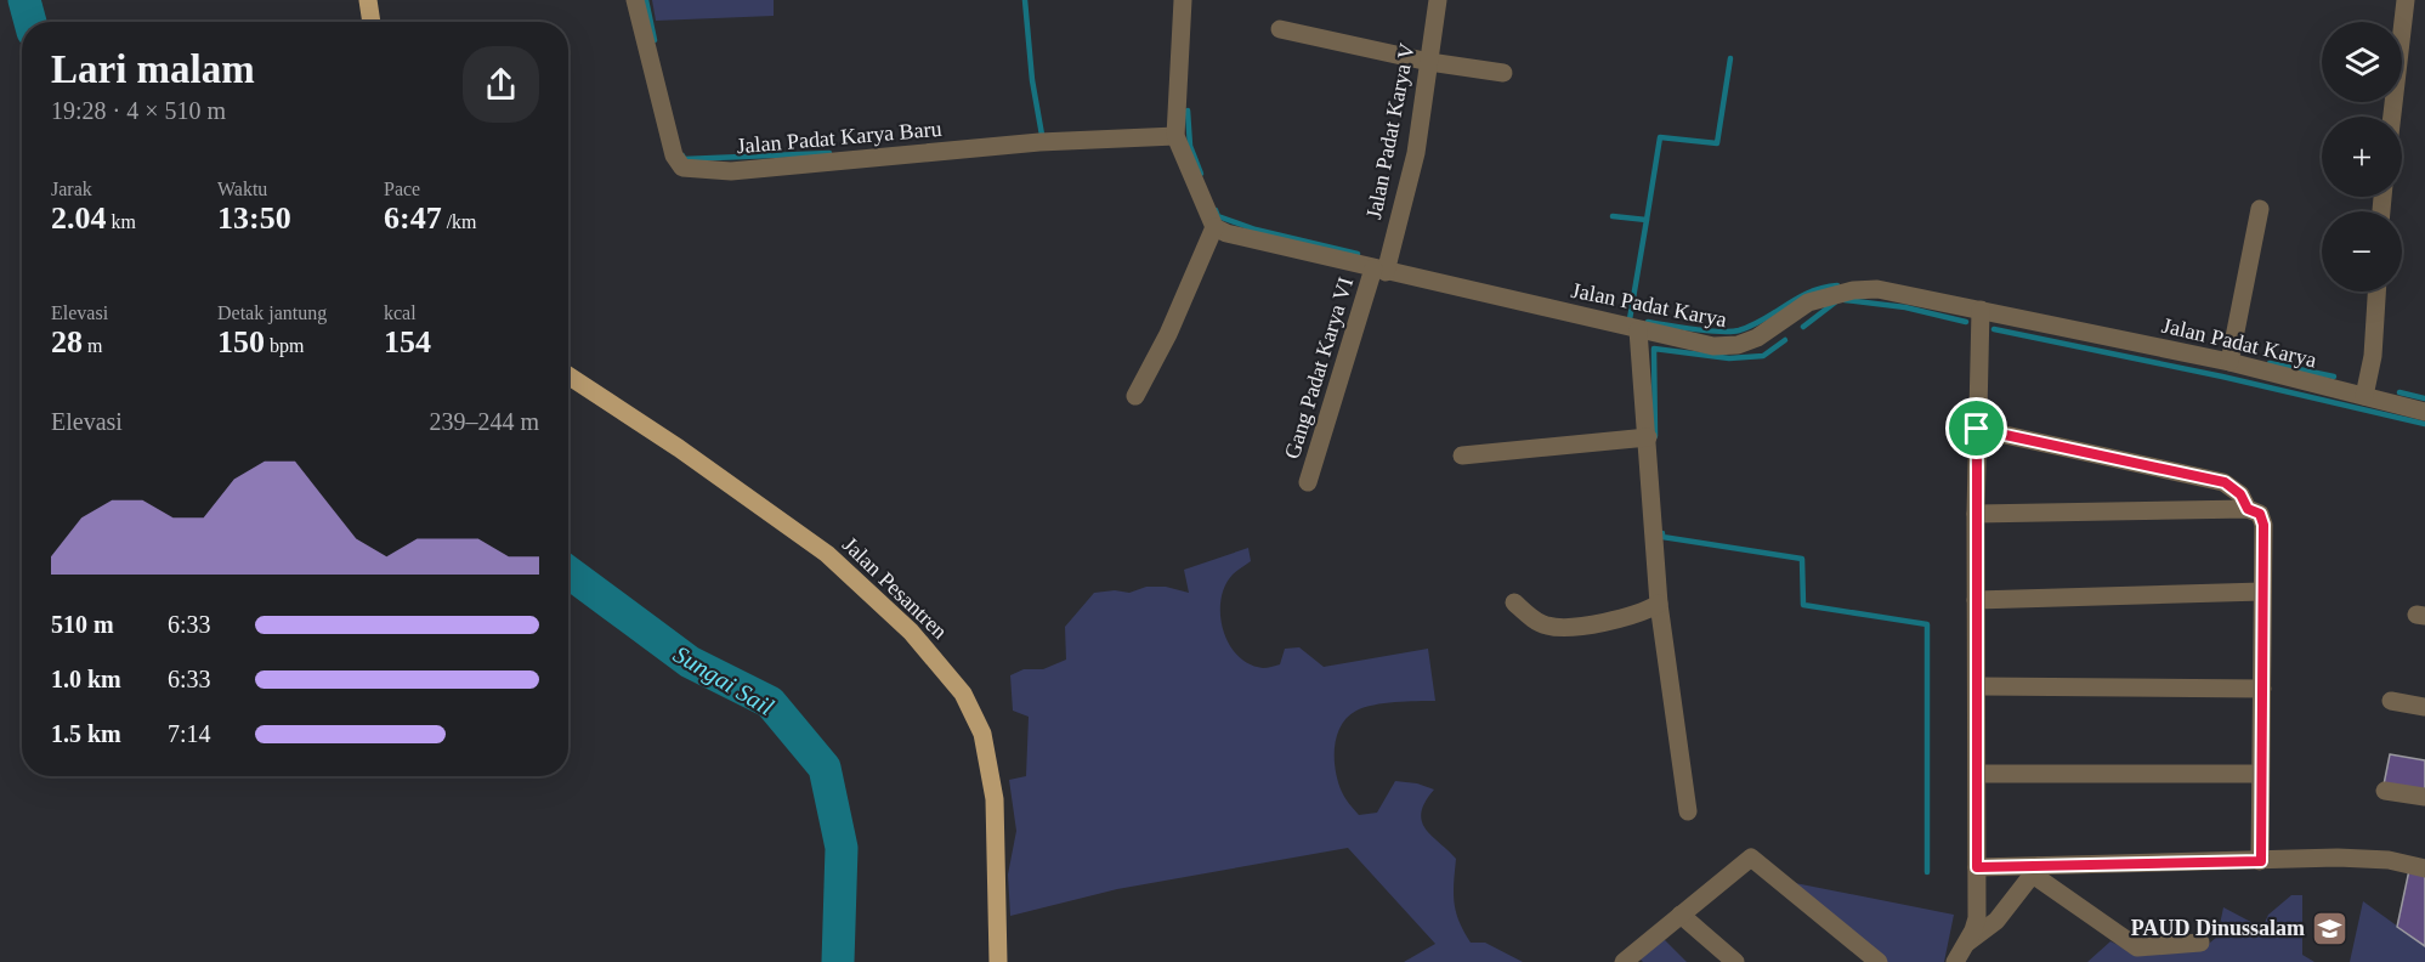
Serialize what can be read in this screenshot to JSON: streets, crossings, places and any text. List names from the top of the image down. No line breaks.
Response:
{"streets":{"main road":["Jalan Pesantren"],"street":["Jalan Padat Karya V","Jalan Padat Karya Baru","Jalan Padat Karya","Gang Padat Karya VI"]},"crossings":[["Jalan Padat Karya V","Jalan Padat Karya"],["Jalan Padat Karya V","Gang Padat Karya VI"],["Jalan Padat Karya","Gang Padat Karya VI"]],"water":["Sungai Sail"],"places":{"school or university":["PAUD Dinussalam"]},"page":{"map_buttons":["+","−"],"heading":["Lari malam","19:28 · 4 × 510 m"],"stats":[["Jarak","2.04 km"],["Waktu","13:50"],["Pace","6:47 /km"],["Elevasi","28 m"],["Detak jantung","150 bpm"],["kcal","154"]],"chart":["Elevasi","239–244 m"],"list":[{"name":"510 m","note":"6:33"},{"name":"1.0 km","note":"6:33"},{"name":"1.5 km","note":"7:14"}]}}
